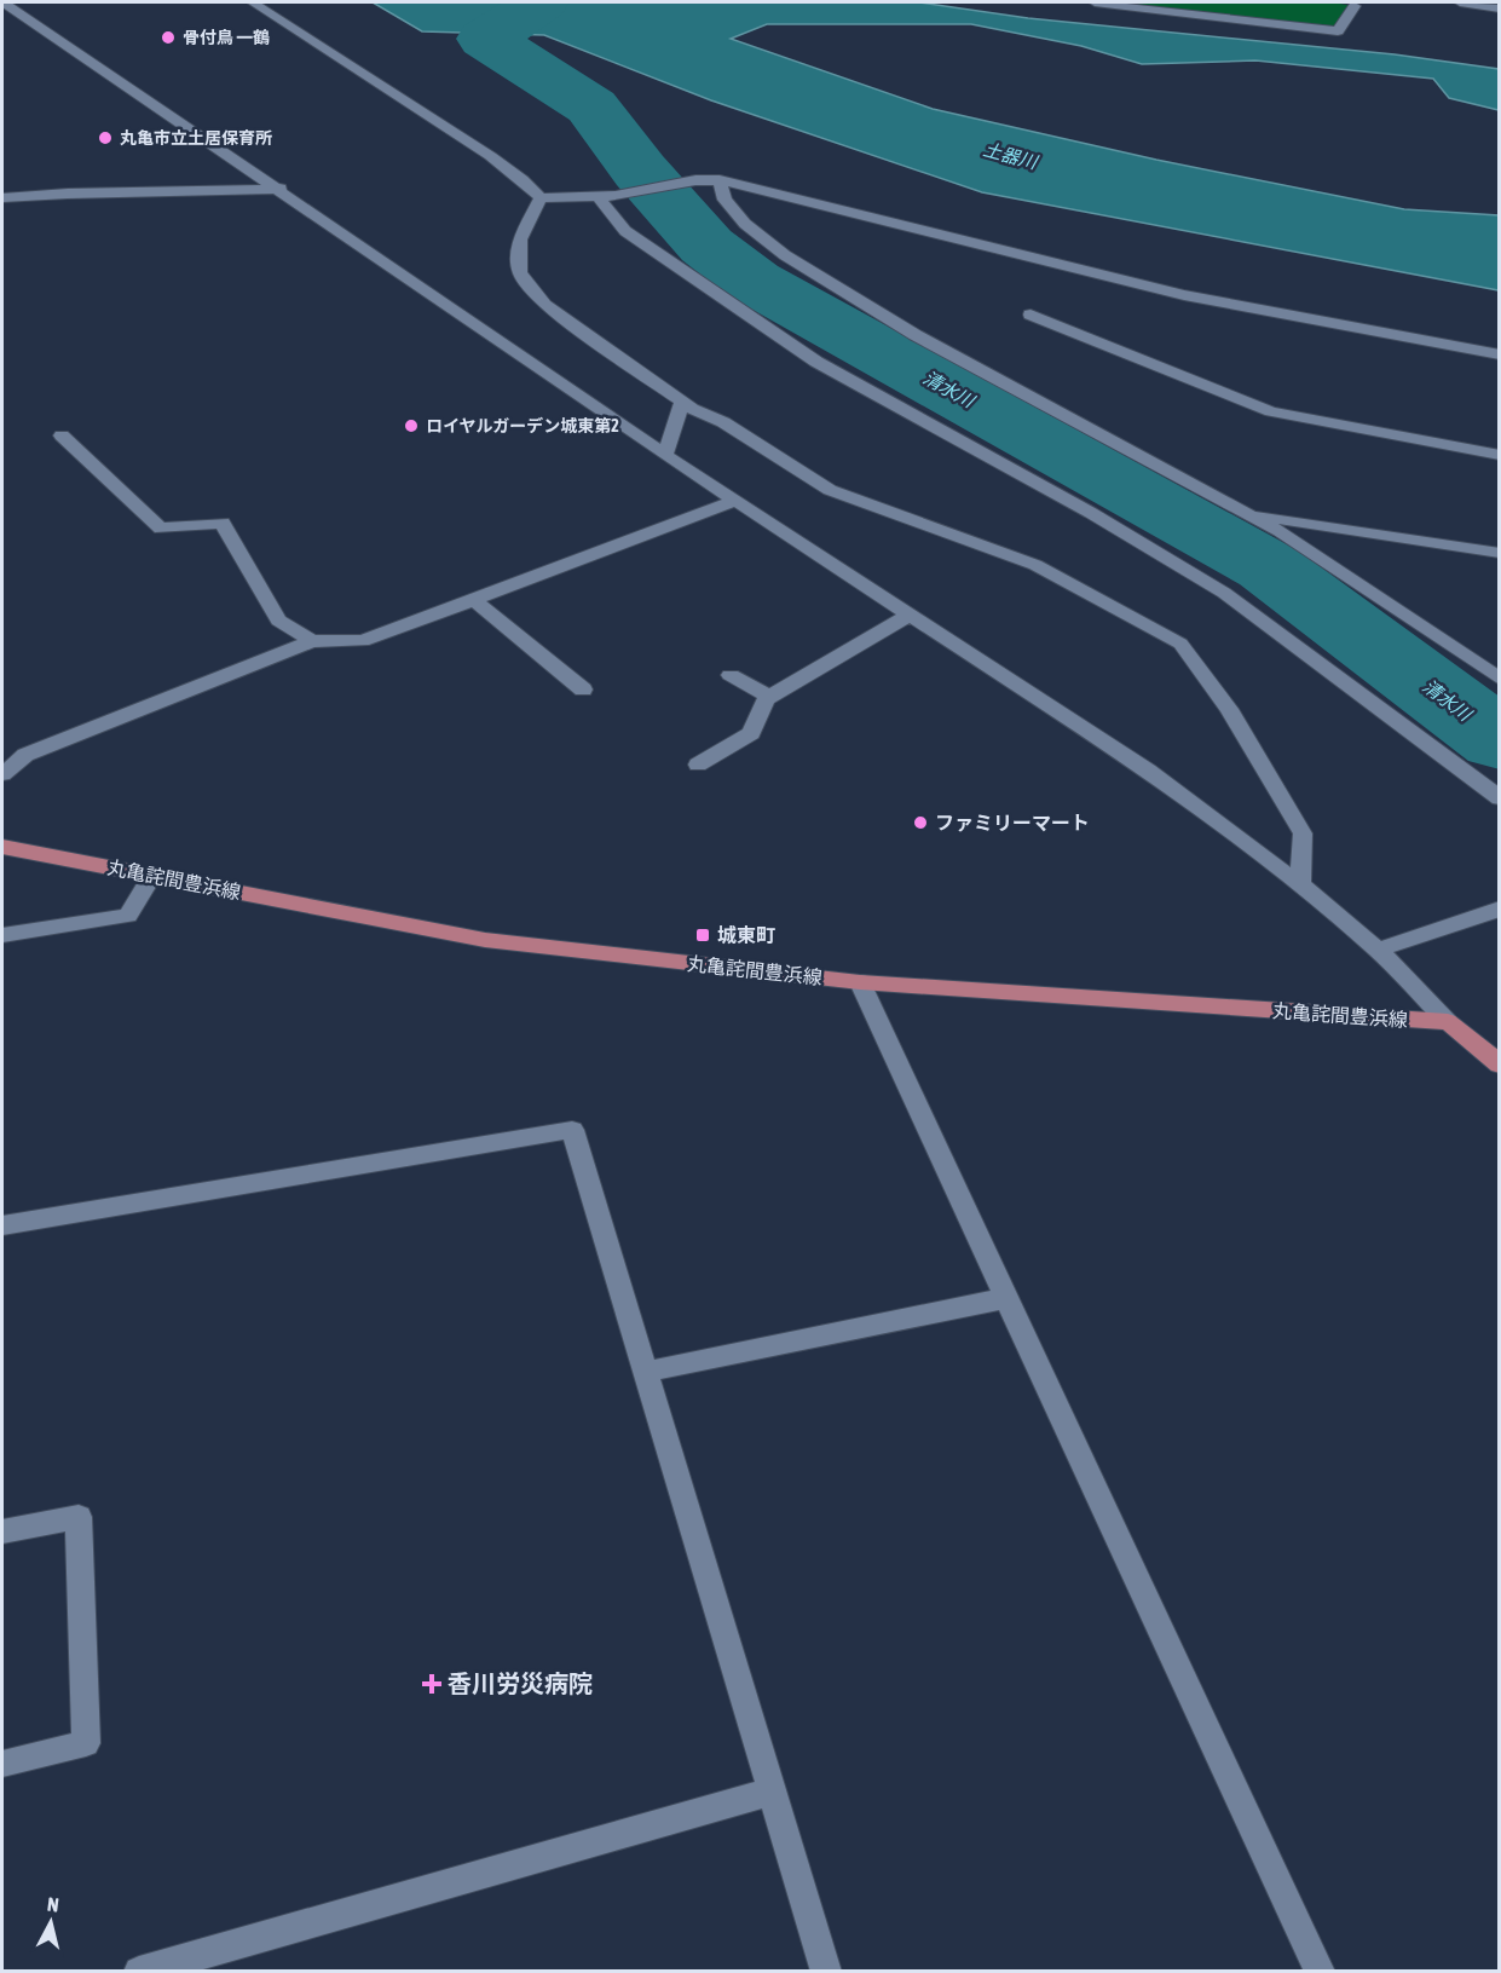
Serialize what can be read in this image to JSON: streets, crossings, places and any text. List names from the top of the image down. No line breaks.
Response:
{"streets":{"main road":["丸亀詫間豊浜線"]},"water":["土器川","清水川"],"places":{"other":["骨付鳥 一鶴","丸亀市立土居保育所","ロイヤルガーデン城東第2","ファミリーマート"],"transit":["城東町"],"health":["香川労災病院"]},"north":"top"}
